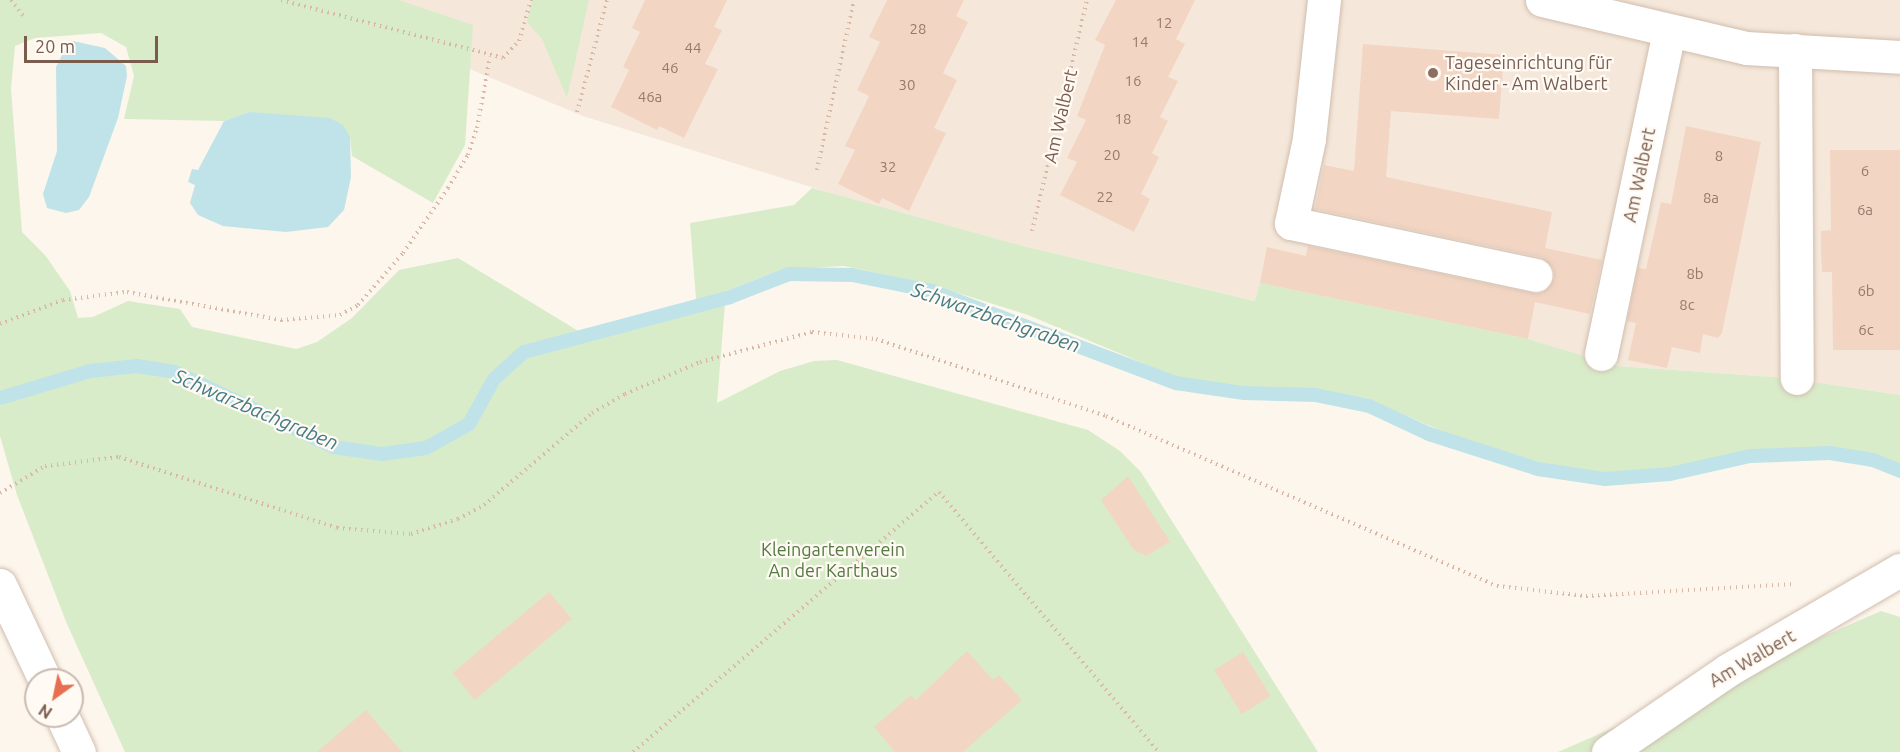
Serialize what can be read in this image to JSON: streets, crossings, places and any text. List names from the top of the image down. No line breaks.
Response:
{"streets":{"street":["Am Walbert"]},"water":["Schwarzbachgraben"],"parks":["Kleingartenverein An der Karthaus"],"places":["Tageseinrichtung für Kinder - Am Walbert"],"house_numbers":["12","28","14","44","46","16","30","46a","18","20","8","32","6","22","8a","6a","8b","6b","8c","6c"],"scale_bar":"20 m","north":"bottom left"}
